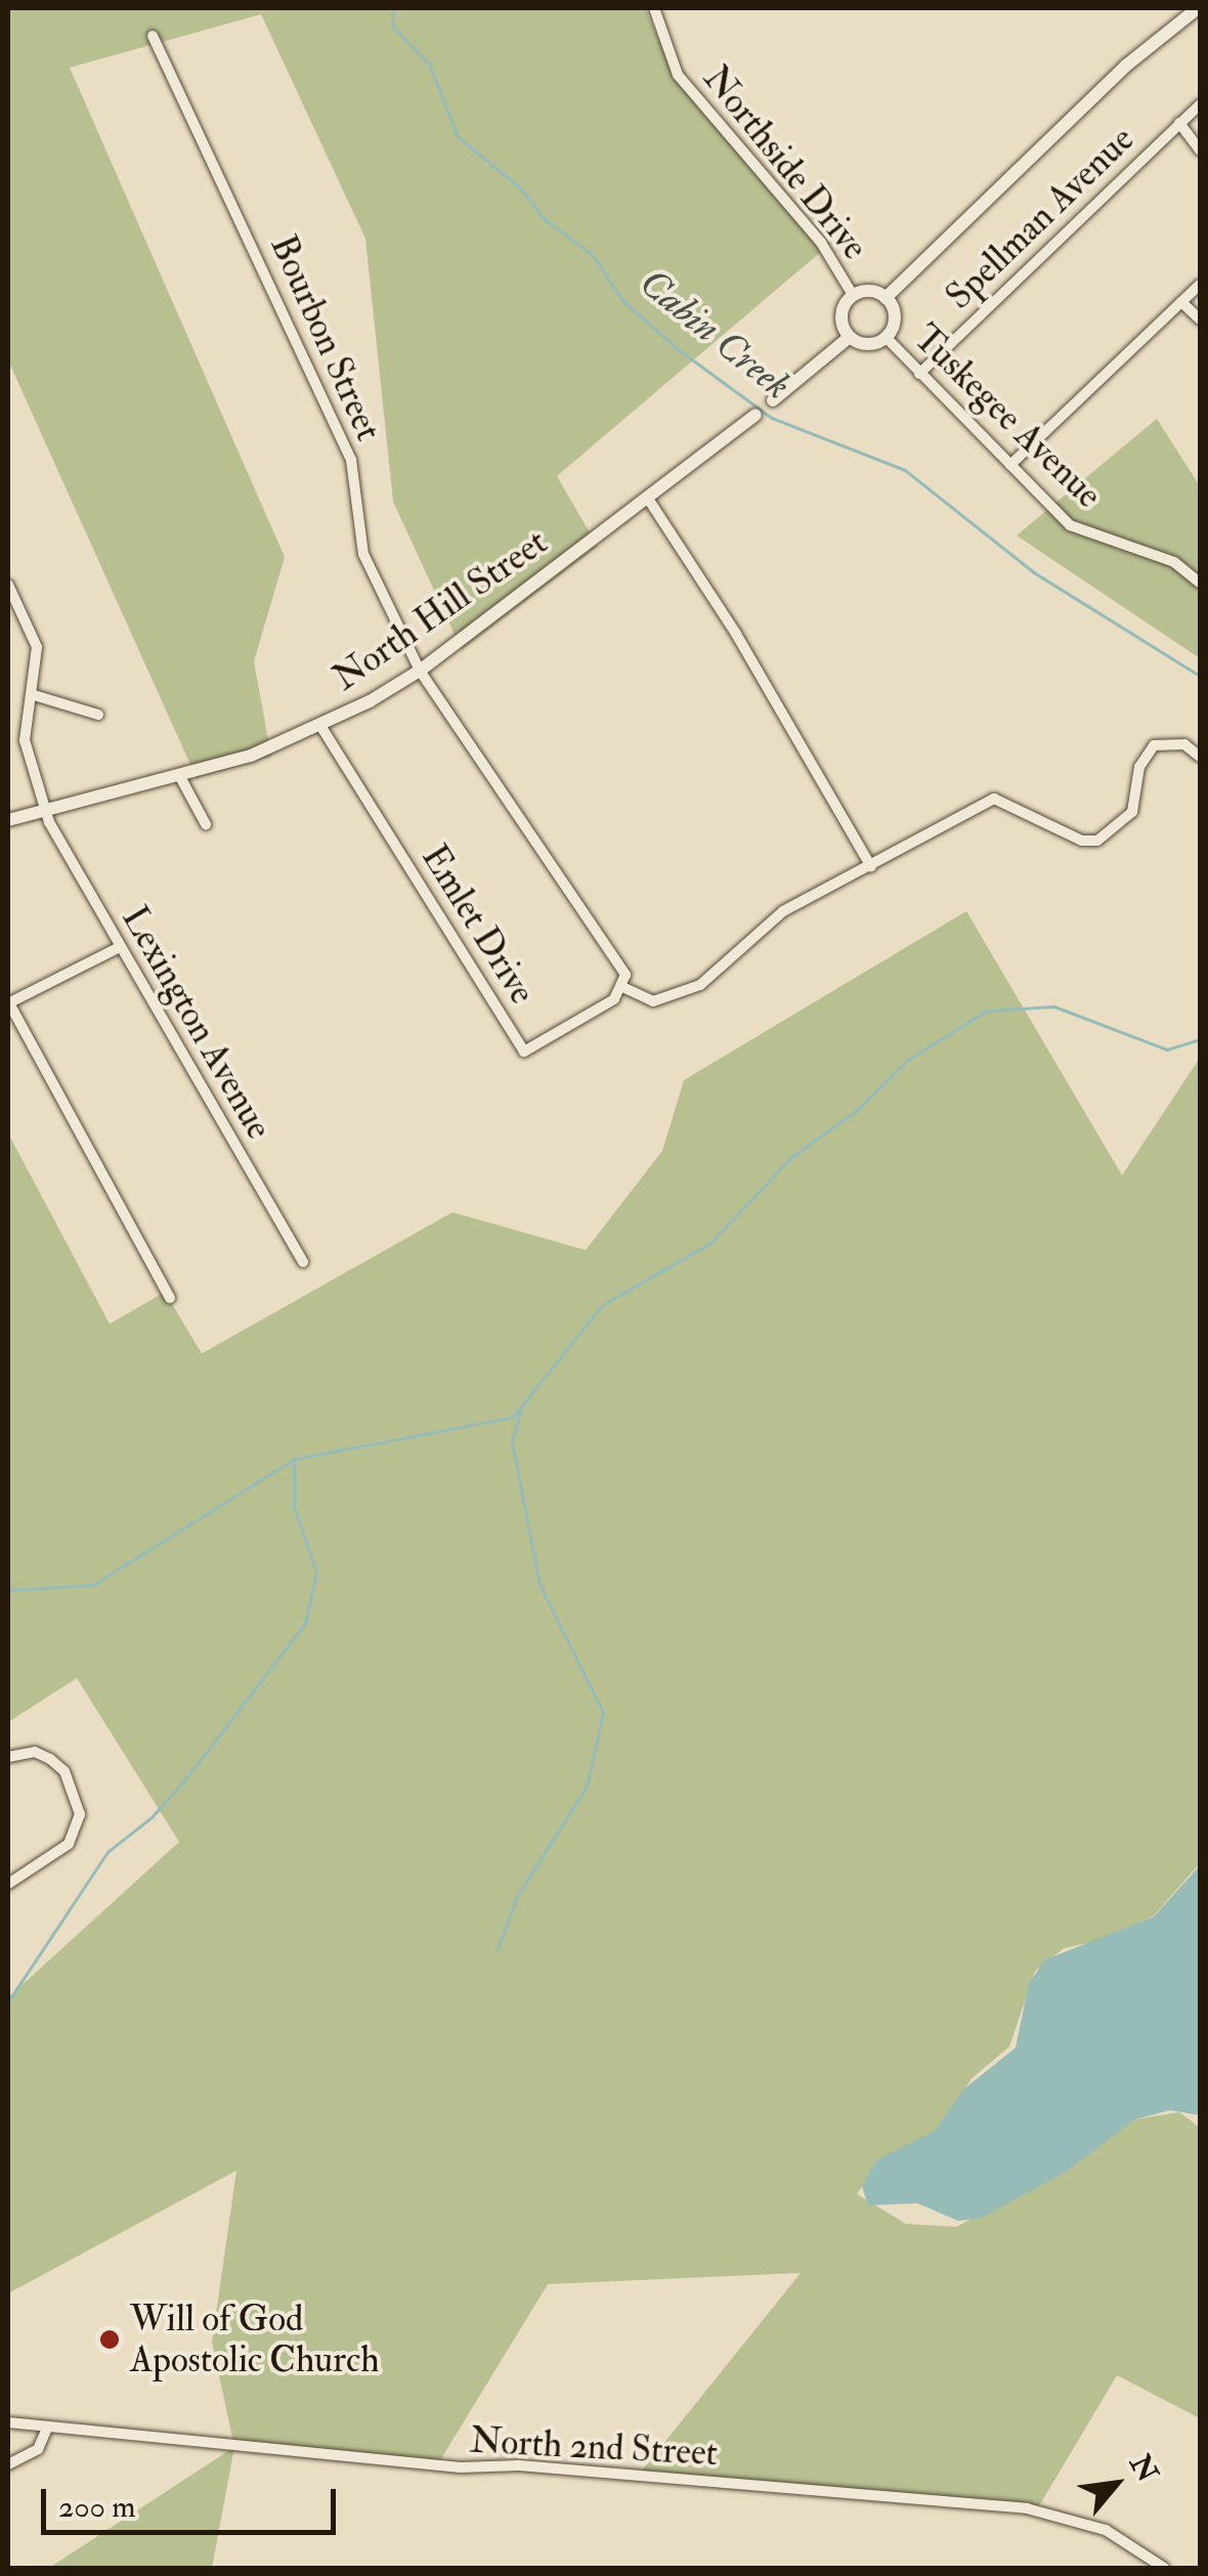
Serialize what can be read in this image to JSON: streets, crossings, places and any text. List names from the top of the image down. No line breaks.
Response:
{"streets":{"street":["Northside Drive","Spellman Avenue","Bourbon Street","Tuskegee Avenue","North Hill Street","Emlet Drive","Lexington Avenue","North 2nd Street"]},"crossings":[["Northside Drive","Tuskegee Avenue"],["Northside Drive","North Hill Street"],["Spellman Avenue","Tuskegee Avenue"],["Bourbon Street","North Hill Street"],["Bourbon Street","Emlet Drive"],["Tuskegee Avenue","North Hill Street"],["North Hill Street","Emlet Drive"],["North Hill Street","Lexington Avenue"]],"water":["Cabin Creek"],"places":["Will of God Apostolic Church"],"scale_bar":"200 m","north":"top right"}
